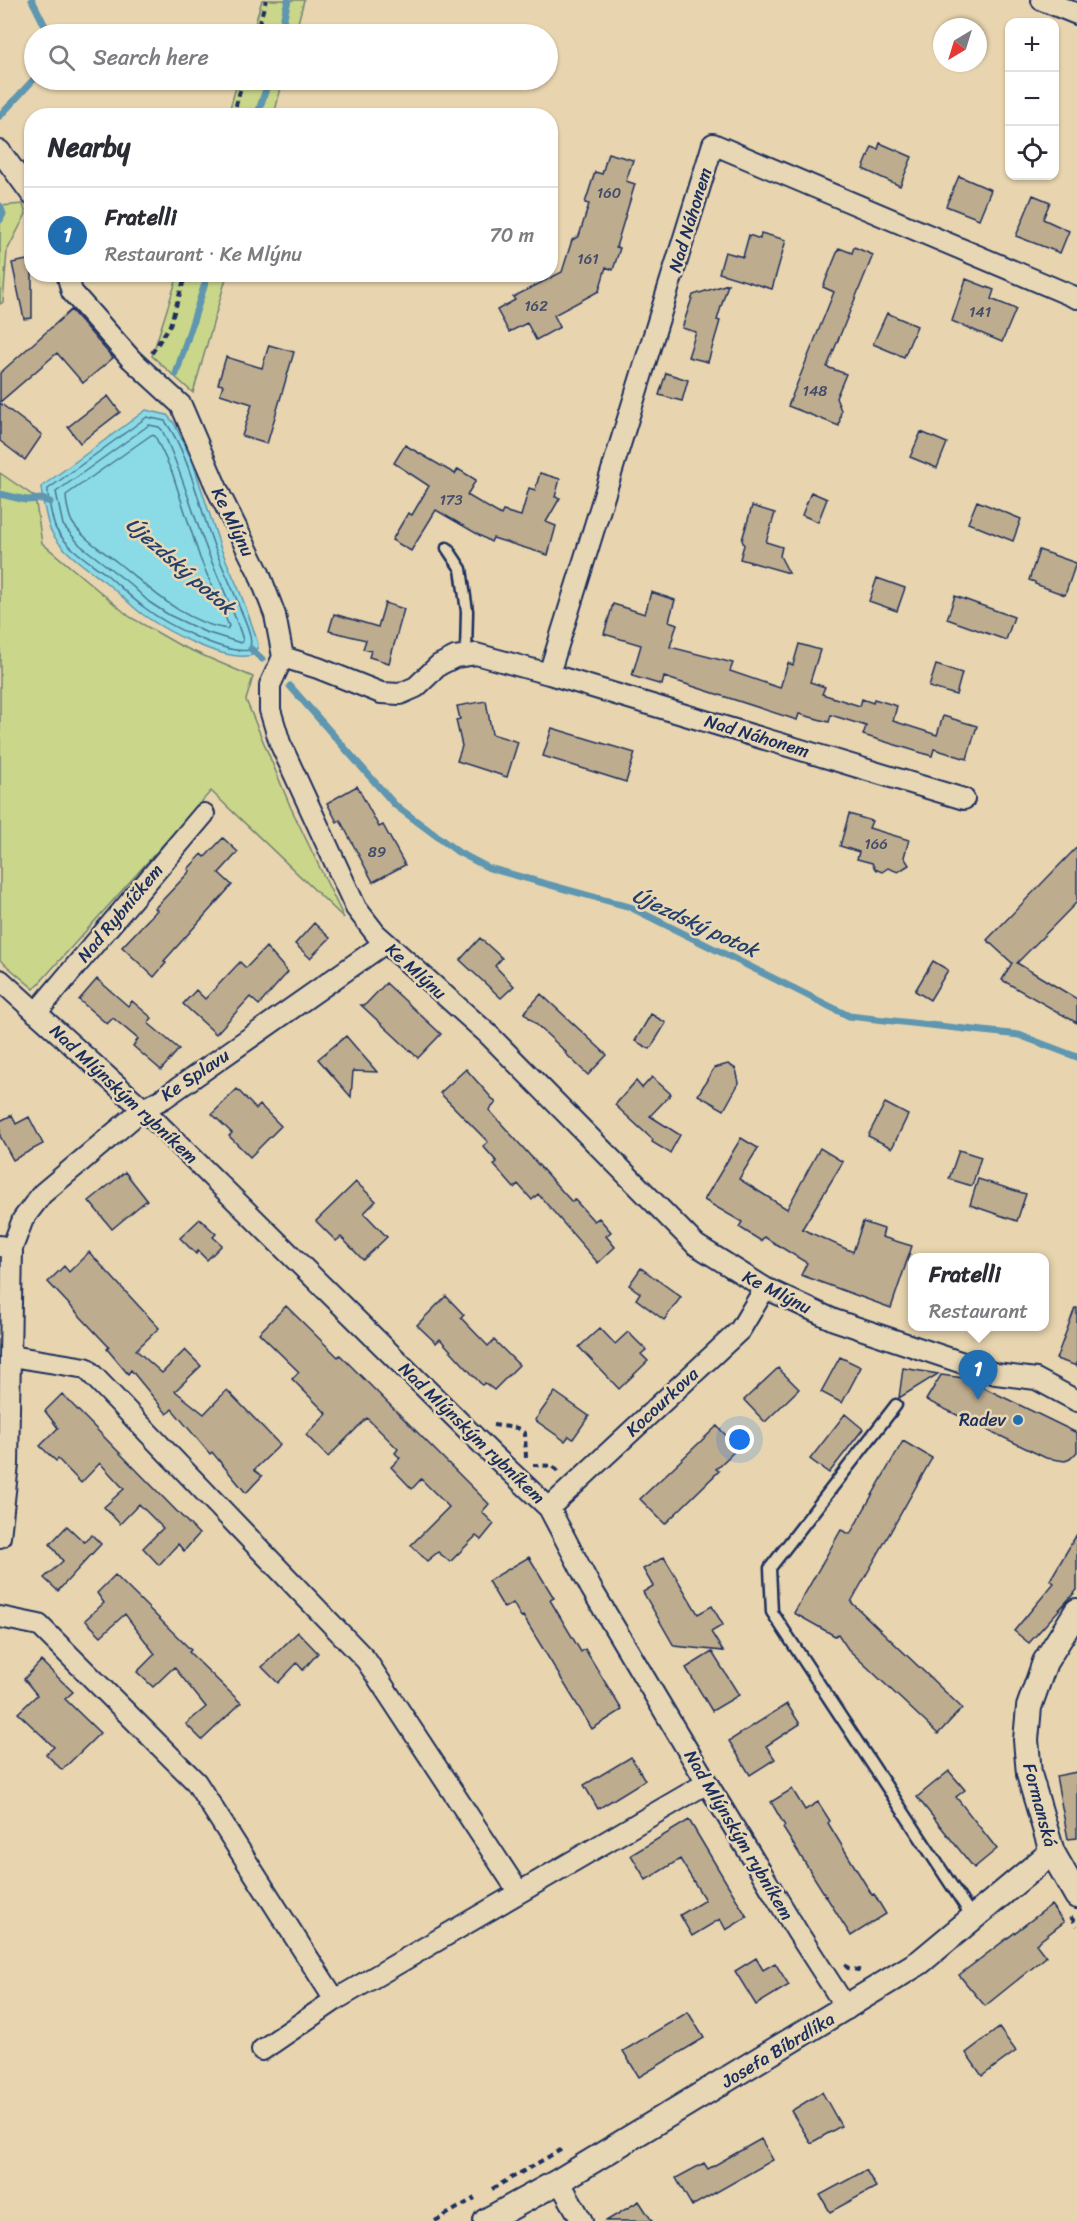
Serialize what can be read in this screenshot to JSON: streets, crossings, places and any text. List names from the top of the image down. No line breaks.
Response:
{"streets":{"street":["Nad Náhonem","Ke Mlýnu","Nad Rybníčkem","Ke Splavu","Nad Mlýnským rybníkem","Kocourkova","Formanská","Josefa Bíbrdlíka"]},"crossings":[["Ke Mlýnu","Ke Splavu"],["Ke Mlýnu","Kocourkova"],["Nad Rybníčkem","Nad Mlýnským rybníkem"],["Ke Splavu","Nad Mlýnským rybníkem"],["Nad Mlýnským rybníkem","Kocourkova"],["Nad Mlýnským rybníkem","Josefa Bíbrdlíka"],["Formanská","Josefa Bíbrdlíka"]],"water":["Újezdský potok"],"places":["Radev"],"house_numbers":["160","161","162","141","148","173","166","89"],"north":"bottom left","page":{"map_buttons":["+","−"],"search":"Search here","heading":"Nearby","list":[{"mark":"1","name":"Fratelli","note":"Restaurant · Ke Mlýnu","value":"70 m"}],"popup":["Fratelli","Restaurant"],"pins":"1"}}
